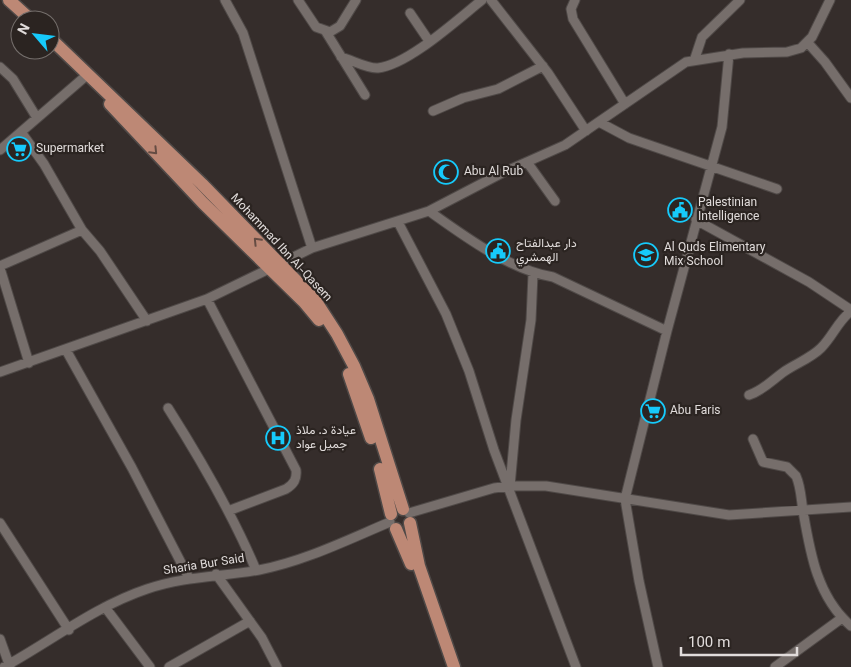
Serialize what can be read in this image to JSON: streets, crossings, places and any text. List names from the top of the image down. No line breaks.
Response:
{"streets":{"main road":["Mohammad Ibn Al-Qasem"],"street":["Sharia Bur Said"]},"crossings":[["Mohammad Ibn Al-Qasem","Sharia Bur Said"]],"places":{"supermarket":["Supermarket","Abu Faris"],"mosque":["Abu Al Rub"],"public building":["Palestinian Intelligence","دار عبدالفتاح الهمشري"],"school or university":["Al Quds Elimentary Mix School"],"hospital":["عيادة د. ملاذ جميل عواد"]},"scale_bar":"100 m","north":"top left"}
